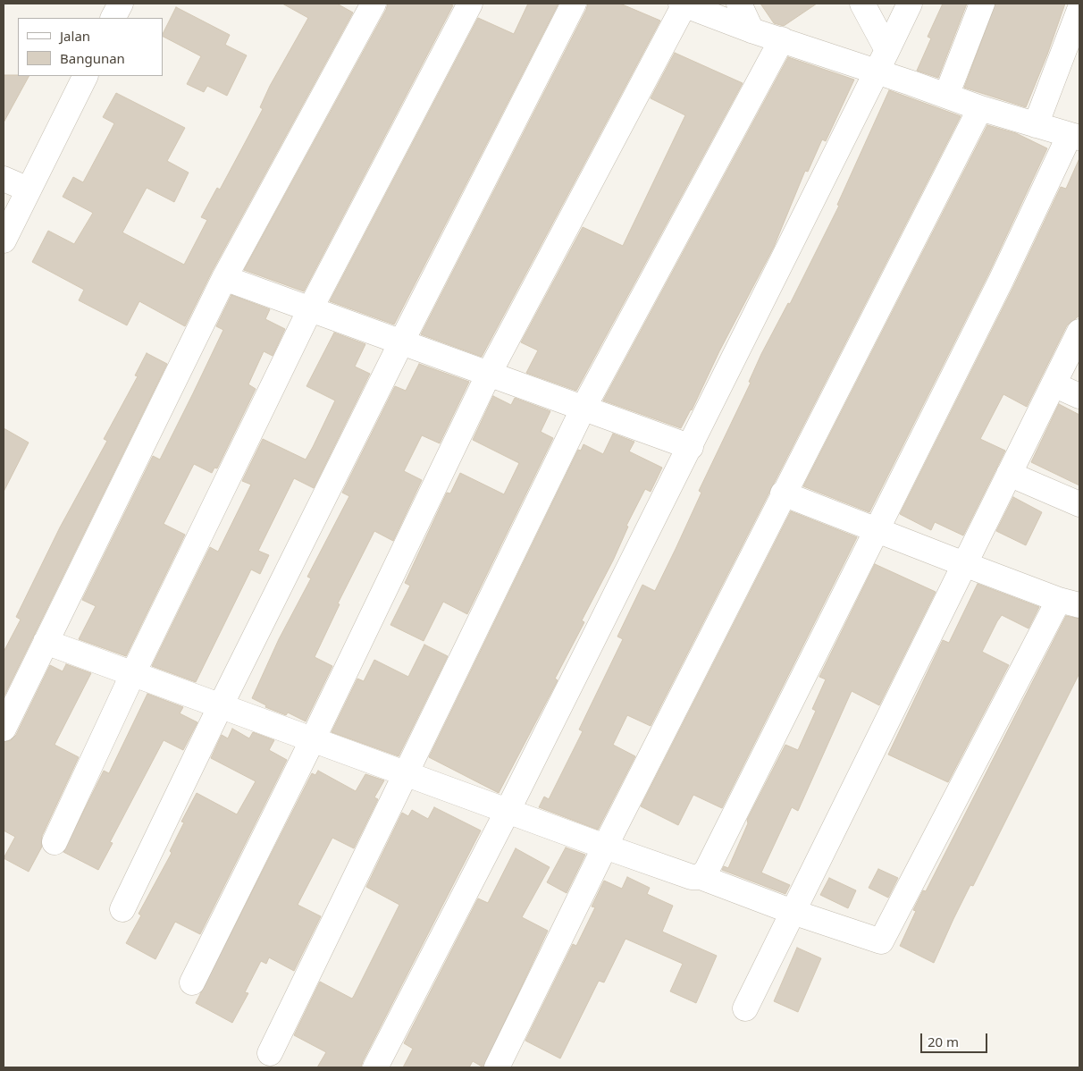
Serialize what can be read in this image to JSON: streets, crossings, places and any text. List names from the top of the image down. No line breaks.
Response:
{"legend":["Jalan","Bangunan"],"scale_bar":"20 m"}
